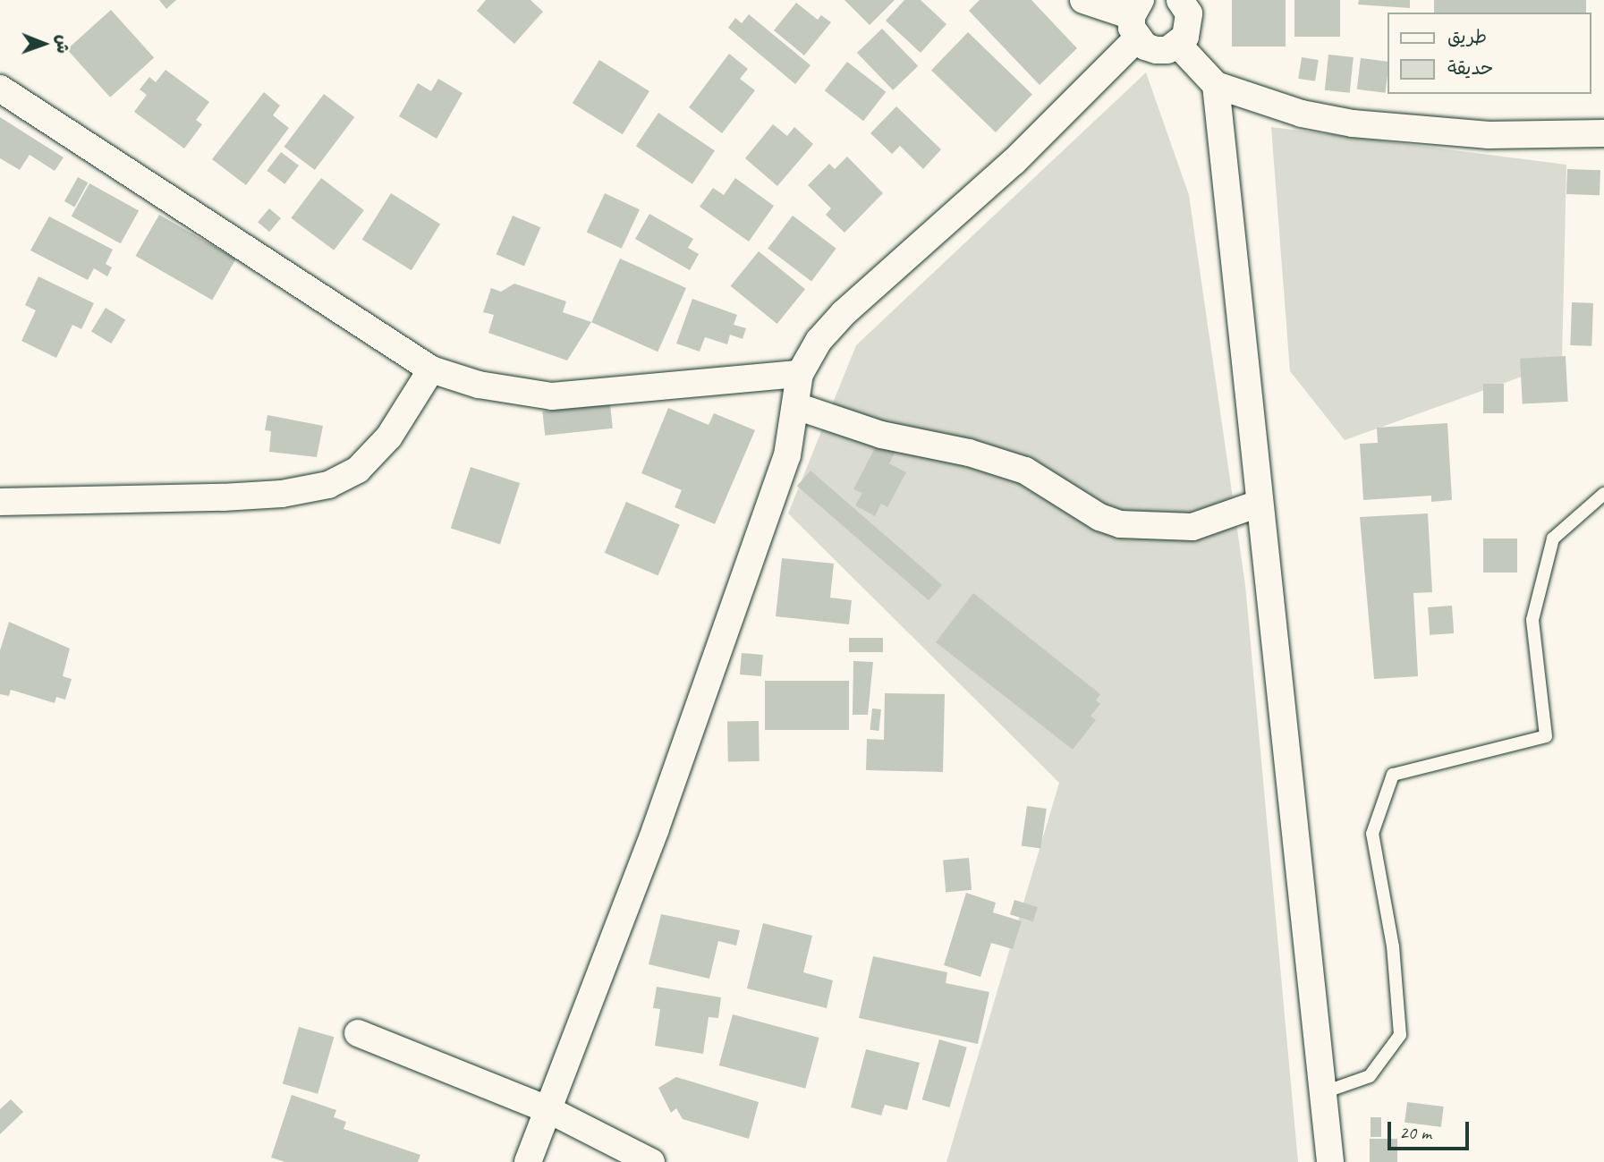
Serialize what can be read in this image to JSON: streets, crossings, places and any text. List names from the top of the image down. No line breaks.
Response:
{"legend":["طريق","حديقة"],"scale_bar":"20 m","north":"right"}
